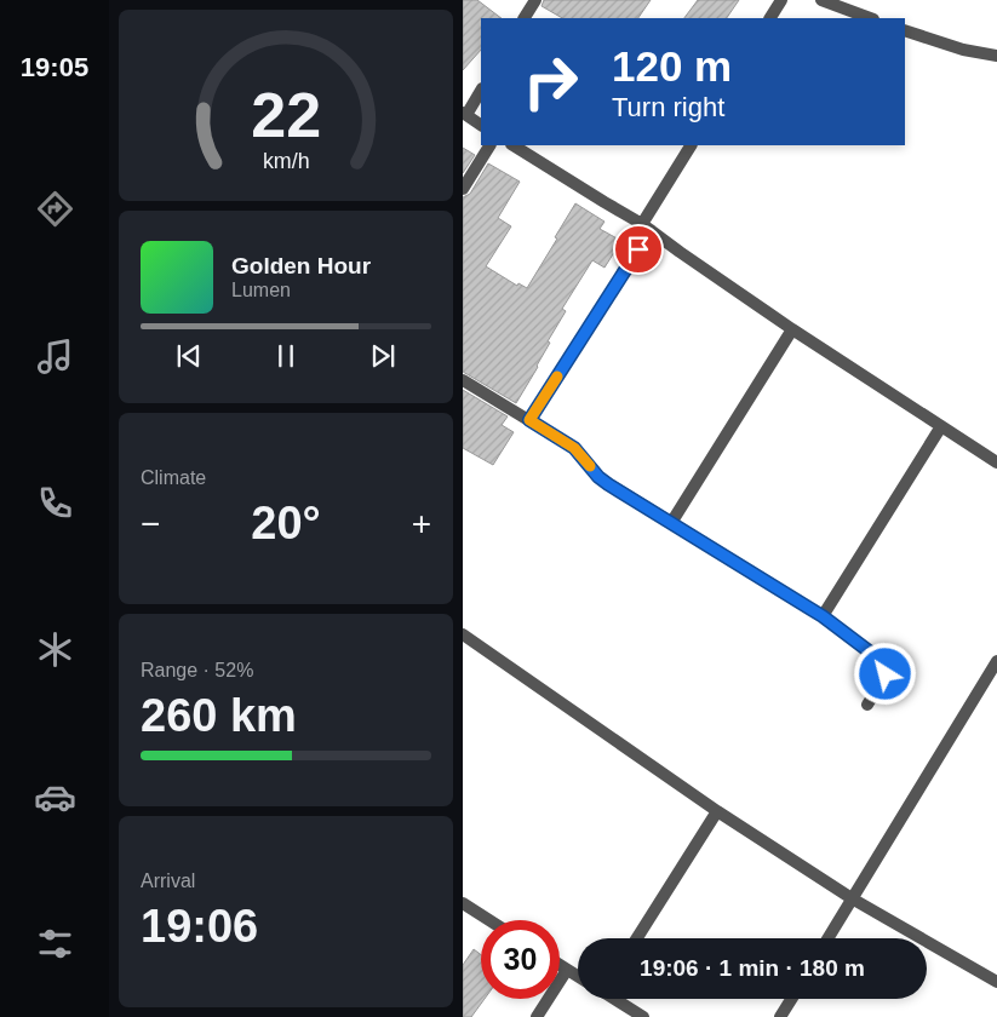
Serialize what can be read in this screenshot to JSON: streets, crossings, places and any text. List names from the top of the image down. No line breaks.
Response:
{"page":{"tabs":"19:05","turn":["120 m","Turn right"],"song":["Golden Hour","Lumen"],"tile":["Climate",["Range · 52%","260 km"],["Arrival","19:06"]],"heat":["−","20°","+"],"limit":"30","trip":"19:06 · 1 min · 180 m","gauge":["22","km/h"]}}
